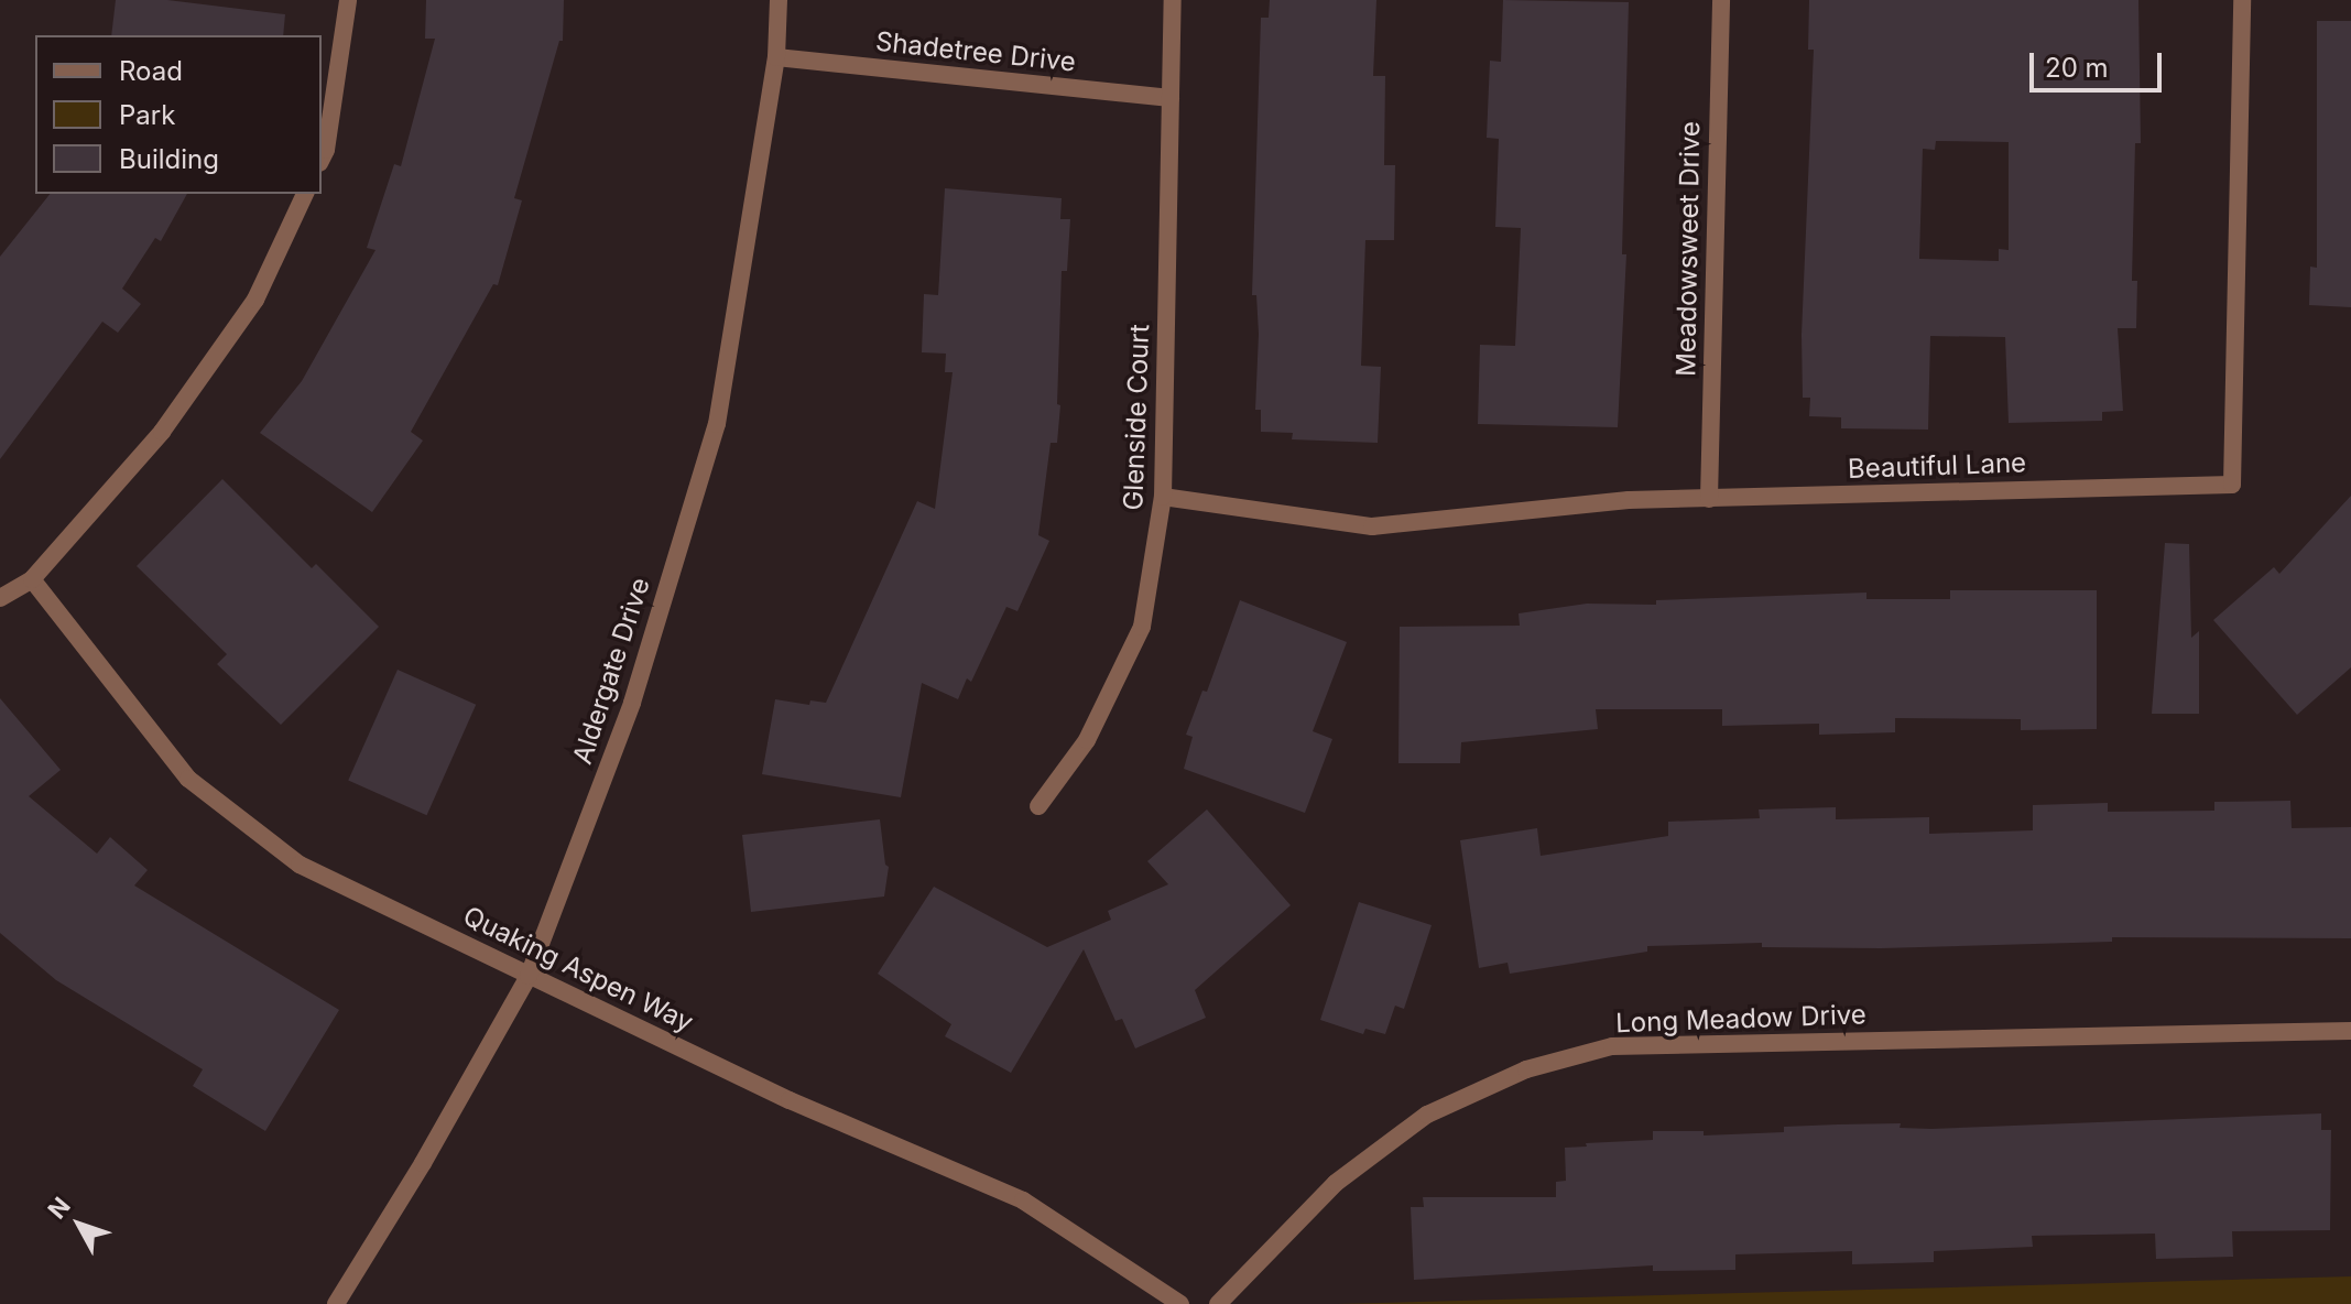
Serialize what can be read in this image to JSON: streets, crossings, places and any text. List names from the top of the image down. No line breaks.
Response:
{"streets":{"street":["Shadetree Drive","Meadowsweet Drive","Glenside Court","Beautiful Lane","Aldergate Drive","Quaking Aspen Way","Long Meadow Drive"]},"crossings":[["Shadetree Drive","Glenside Court"],["Shadetree Drive","Aldergate Drive"],["Meadowsweet Drive","Beautiful Lane"],["Glenside Court","Beautiful Lane"],["Aldergate Drive","Quaking Aspen Way"]],"legend":["Road","Park","Building"],"scale_bar":"20 m","north":"top left"}
